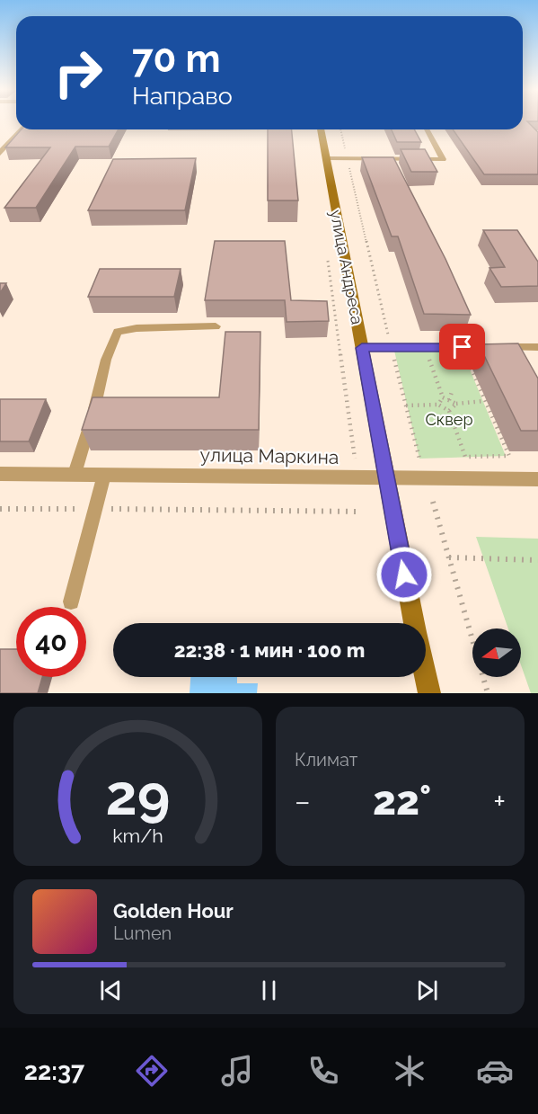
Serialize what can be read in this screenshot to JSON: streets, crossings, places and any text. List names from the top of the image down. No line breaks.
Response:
{"streets":{"street":["улица Андреса","улица Маркина"]},"crossings":[["улица Андреса","улица Маркина"]],"parks":["Сквер"],"north":"left","page":{"turn":["70 m","Направо"],"limit":"40","trip":"22:38 · 1 мин · 100 m","tile":"Климат","heat":["−","22°","+"],"song":["Golden Hour","Lumen"],"tabs":"22:37","gauge":["29","km/h"]}}
